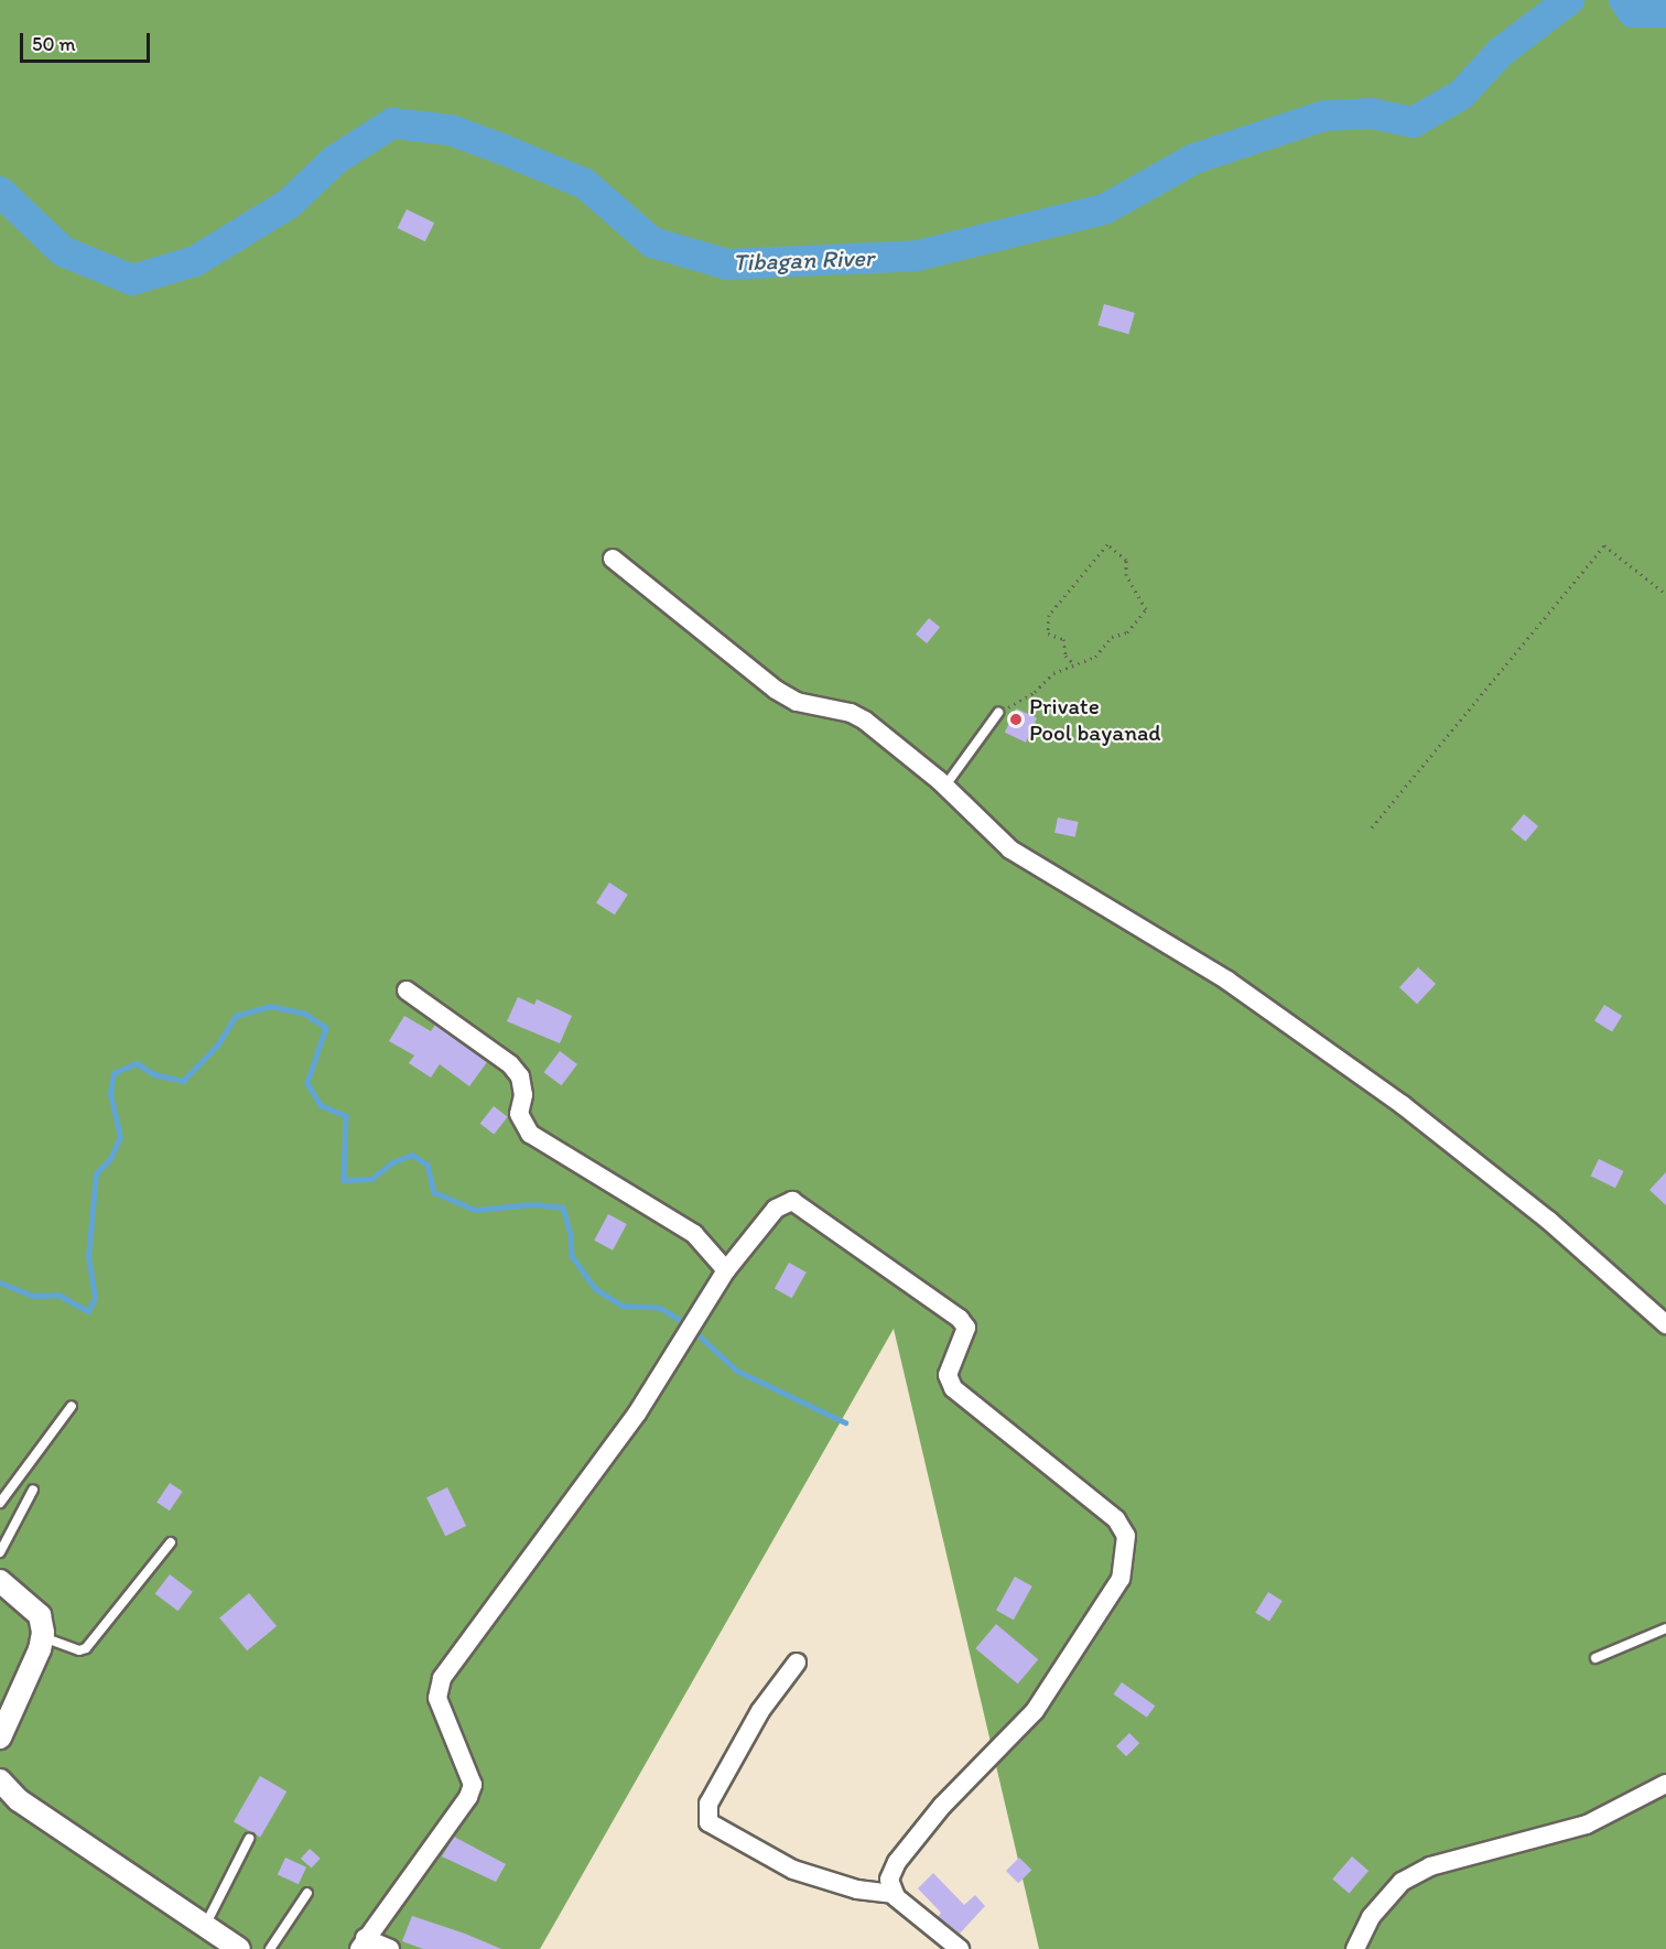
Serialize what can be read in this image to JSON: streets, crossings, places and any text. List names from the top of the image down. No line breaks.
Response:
{"water":["Tibagan River"],"places":["Private Pool bayanad"],"scale_bar":"50 m"}
